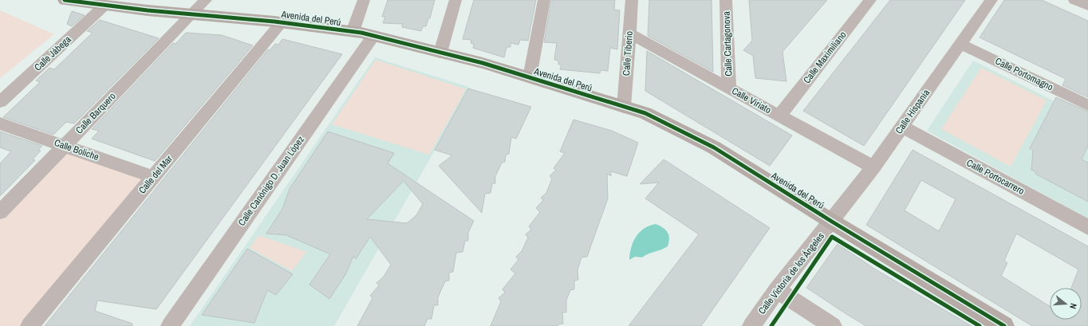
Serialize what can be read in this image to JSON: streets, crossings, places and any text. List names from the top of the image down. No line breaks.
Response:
{"streets":{"street":["Avenida del Perú","Calle Cartagonova","Calle Jábega","Calle Tiberio","Calle Maximiliano","Calle Portomagno","Calle Viriato","Calle Hispania","Calle Barquero","Calle Boliche","Calle del Mar","Calle Portocarrero","Calle Canónigo D. Juan López","Calle Victoria de los Ángeles"]},"crossings":[["Avenida del Perú","Calle Jábega"],["Avenida del Perú","Calle Tiberio"],["Avenida del Perú","Calle Hispania"],["Avenida del Perú","Calle Barquero"],["Avenida del Perú","Calle del Mar"],["Avenida del Perú","Calle Canónigo D. Juan López"],["Avenida del Perú","Calle Victoria de los Ángeles"],["Calle Cartagonova","Calle Viriato"],["Calle Tiberio","Calle Viriato"],["Calle Maximiliano","Calle Viriato"],["Calle Portomagno","Calle Hispania"],["Calle Viriato","Calle Hispania"],["Calle Hispania","Calle Portocarrero"],["Calle Hispania","Calle Victoria de los Ángeles"],["Calle Barquero","Calle Boliche"],["Calle Boliche","Calle del Mar"]],"north":"right"}
